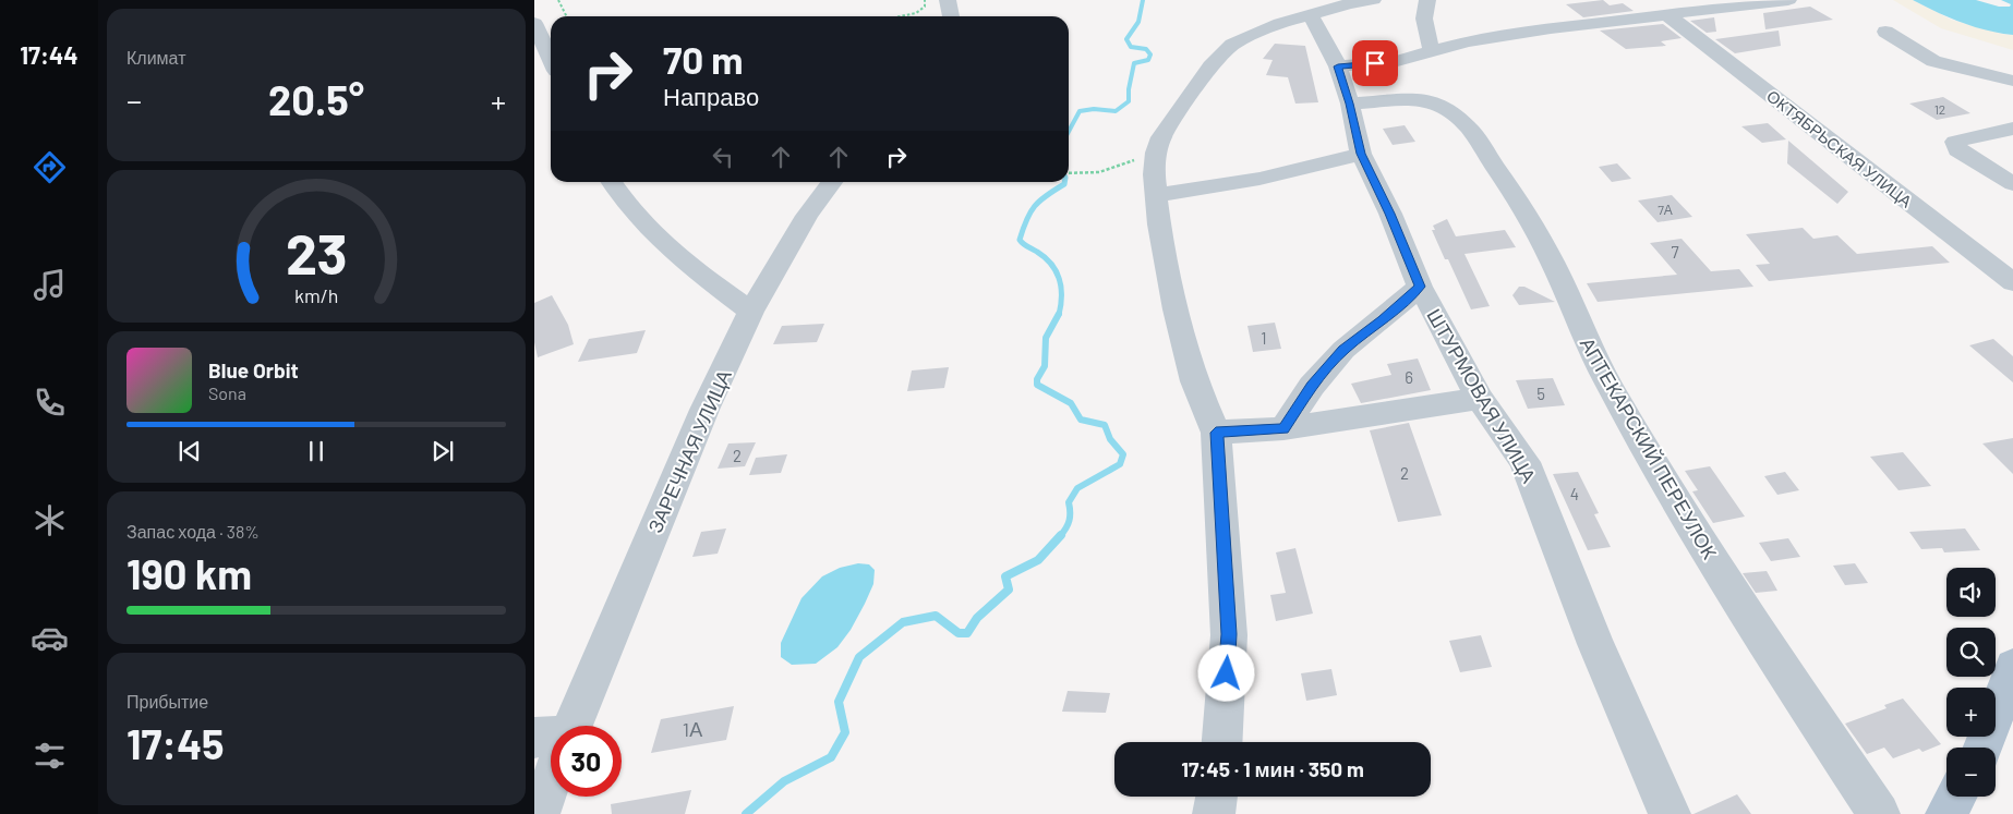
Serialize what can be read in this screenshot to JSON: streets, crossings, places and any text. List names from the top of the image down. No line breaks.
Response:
{"streets":{"street":["ОКТЯБРЬСКАЯ УЛИЦА","ШТУРМОВАЯ УЛИЦА","АПТЕКАРСКИЙ ПЕРЕУЛОК","ЗАРЕЧНАЯ УЛИЦА"]},"crossings":[["ШТУРМОВАЯ УЛИЦА","АПТЕКАРСКИЙ ПЕРЕУЛОК"]],"house_numbers":["12","7А","7","1","6","5","2","2","4","1А"],"page":{"tabs":"17:44","tile":["Климат",["Запас хода · 38%","190 km"],["Прибытие","17:45"]],"turn":["70 m","Направо"],"heat":["−","20.5°","+"],"song":["Blue Orbit","Sona"],"map_buttons":["+","−"],"limit":"30","trip":"17:45 · 1 мин · 350 m","gauge":["23","km/h"]}}
